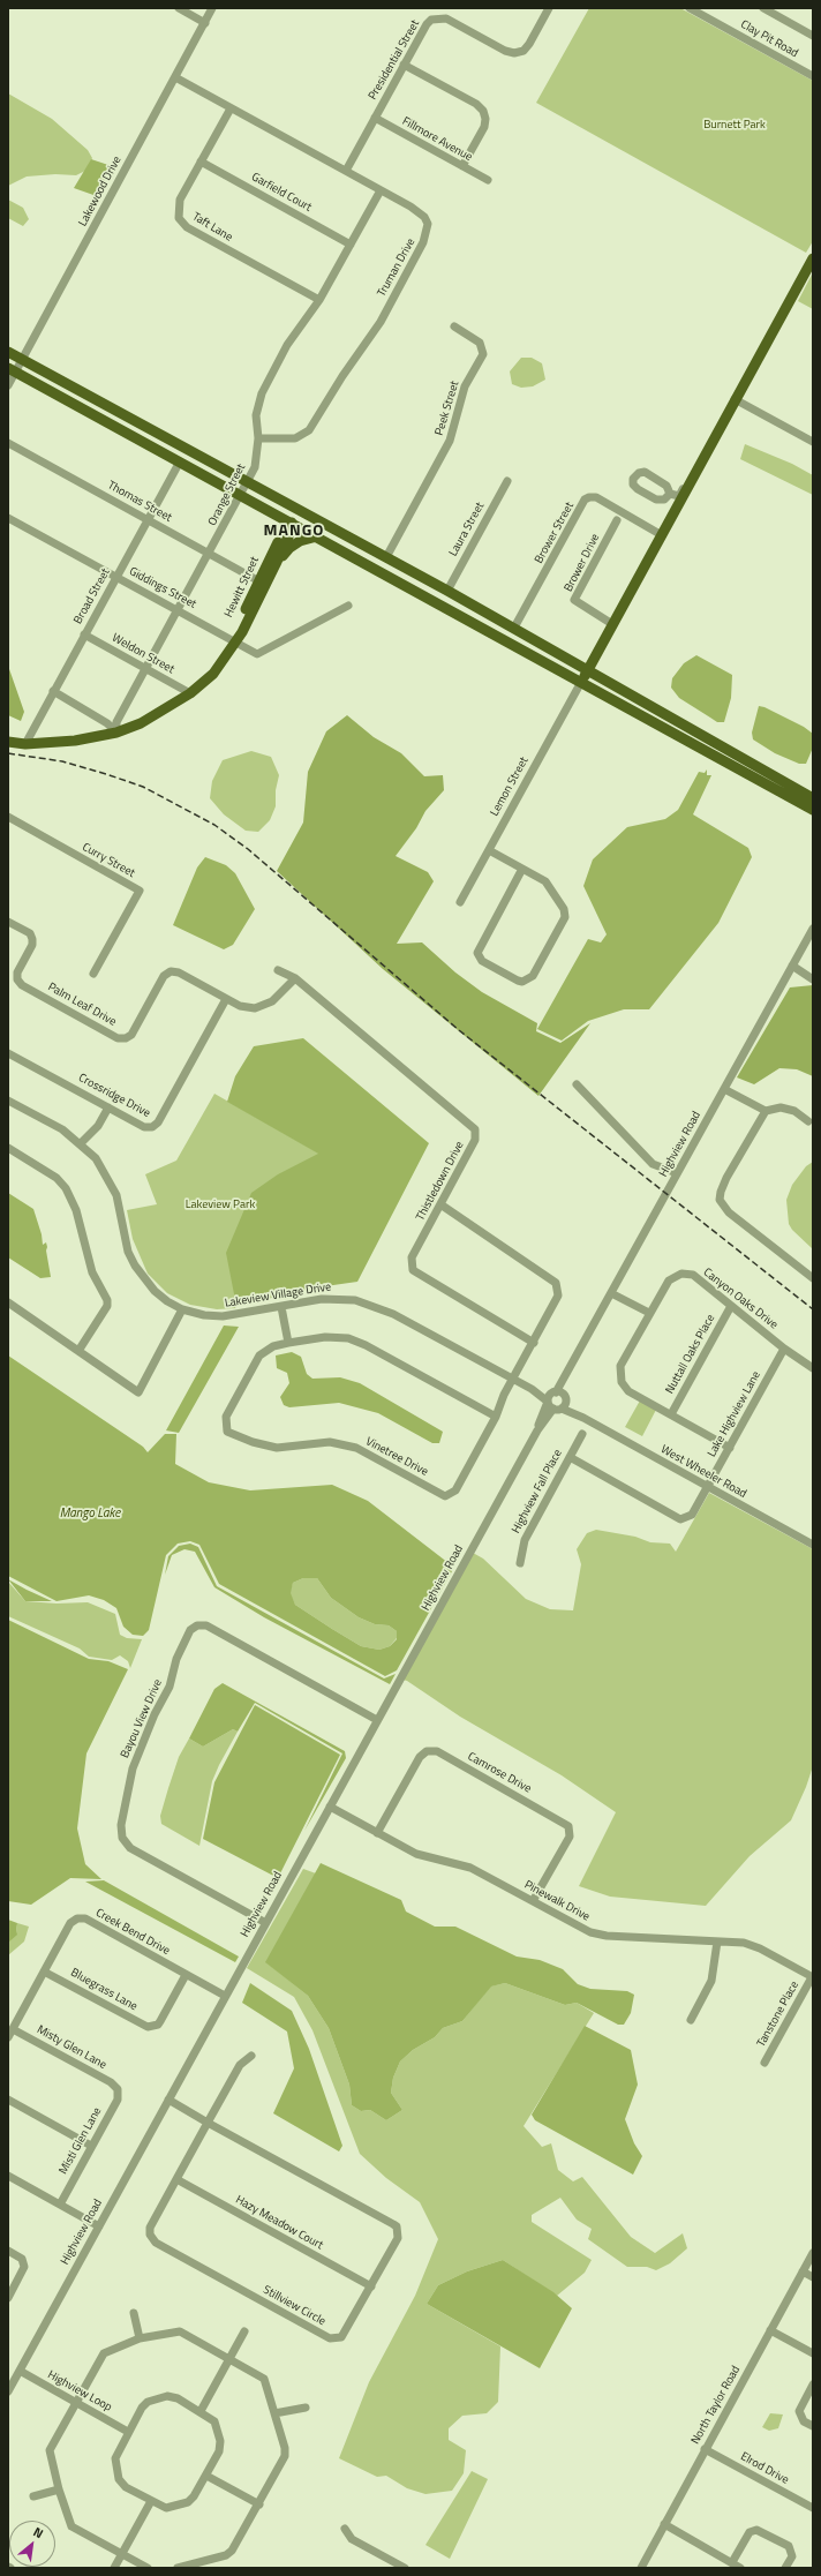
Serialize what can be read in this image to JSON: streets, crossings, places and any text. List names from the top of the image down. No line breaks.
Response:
{"streets":{"main road":["Hewitt Street"],"street":["Clay Pit Road","Presidential Street","Fillmore Avenue","Lakewood Drive","Garfield Court","Taft Lane","Truman Drive","Peek Street","Orange Street","Thomas Street","Laura Street","Brower Street","Brower Drive","Giddings Street","Broad Street","Weldon Street","Lemon Street","Curry Street","Palm Leaf Drive","Crossridge Drive","Highview Road","Thistledown Drive","Lakeview Village Drive","Canyon Oaks Drive","Nuttall Oaks Place","Lake Highview Lane","Vinetree Drive","West Wheeler Road","Highview Fall Place","Bayou View Drive","Camrose Drive","Pinewalk Drive","Creek Bend Drive","Bluegrass Lane","Tanstone Place","Misty Glen Lane","Misti Glen Lane","Hazy Meadow Court","Stillview Circle","Highview Loop","North Taylor Road","Elrod Drive"]},"crossings":[["Presidential Street","Fillmore Avenue"],["Presidential Street","Truman Drive"],["Lakewood Drive","Truman Drive"],["Garfield Court","Taft Lane"],["Garfield Court","Orange Street"],["Taft Lane","Truman Drive"],["Taft Lane","Orange Street"],["Truman Drive","Orange Street"],["Orange Street","Thomas Street"],["Orange Street","Hewitt Street"],["Orange Street","Giddings Street"],["Orange Street","Weldon Street"],["Thomas Street","Hewitt Street"],["Thomas Street","Broad Street"],["Hewitt Street","Giddings Street"],["Hewitt Street","Broad Street"],["Hewitt Street","Weldon Street"],["Giddings Street","Broad Street"],["Broad Street","Weldon Street"],["Palm Leaf Drive","Crossridge Drive"],["Palm Leaf Drive","Thistledown Drive"],["Highview Road","Lakeview Village Drive"],["Highview Road","West Wheeler Road"],["Highview Road","Bayou View Drive"],["Highview Road","Pinewalk Drive"],["Highview Road","Creek Bend Drive"],["Highview Road","Stillview Circle"],["Highview Road","Highview Loop"],["Thistledown Drive","Vinetree Drive"],["Lakeview Village Drive","Vinetree Drive"],["Lakeview Village Drive","West Wheeler Road"],["Canyon Oaks Drive","Nuttall Oaks Place"],["Canyon Oaks Drive","Lake Highview Lane"],["Lake Highview Lane","West Wheeler Road"],["Lake Highview Lane","Highview Fall Place"],["Camrose Drive","Pinewalk Drive"],["Pinewalk Drive","Tanstone Place"],["Creek Bend Drive","Bluegrass Lane"],["Creek Bend Drive","Misty Glen Lane"],["Misty Glen Lane","Misti Glen Lane"],["Hazy Meadow Court","Stillview Circle"],["North Taylor Road","Elrod Drive"]],"districts":["MANGO"],"water":["Mango Lake"],"parks":["Burnett Park","Lakeview Park"],"north":"top right"}
